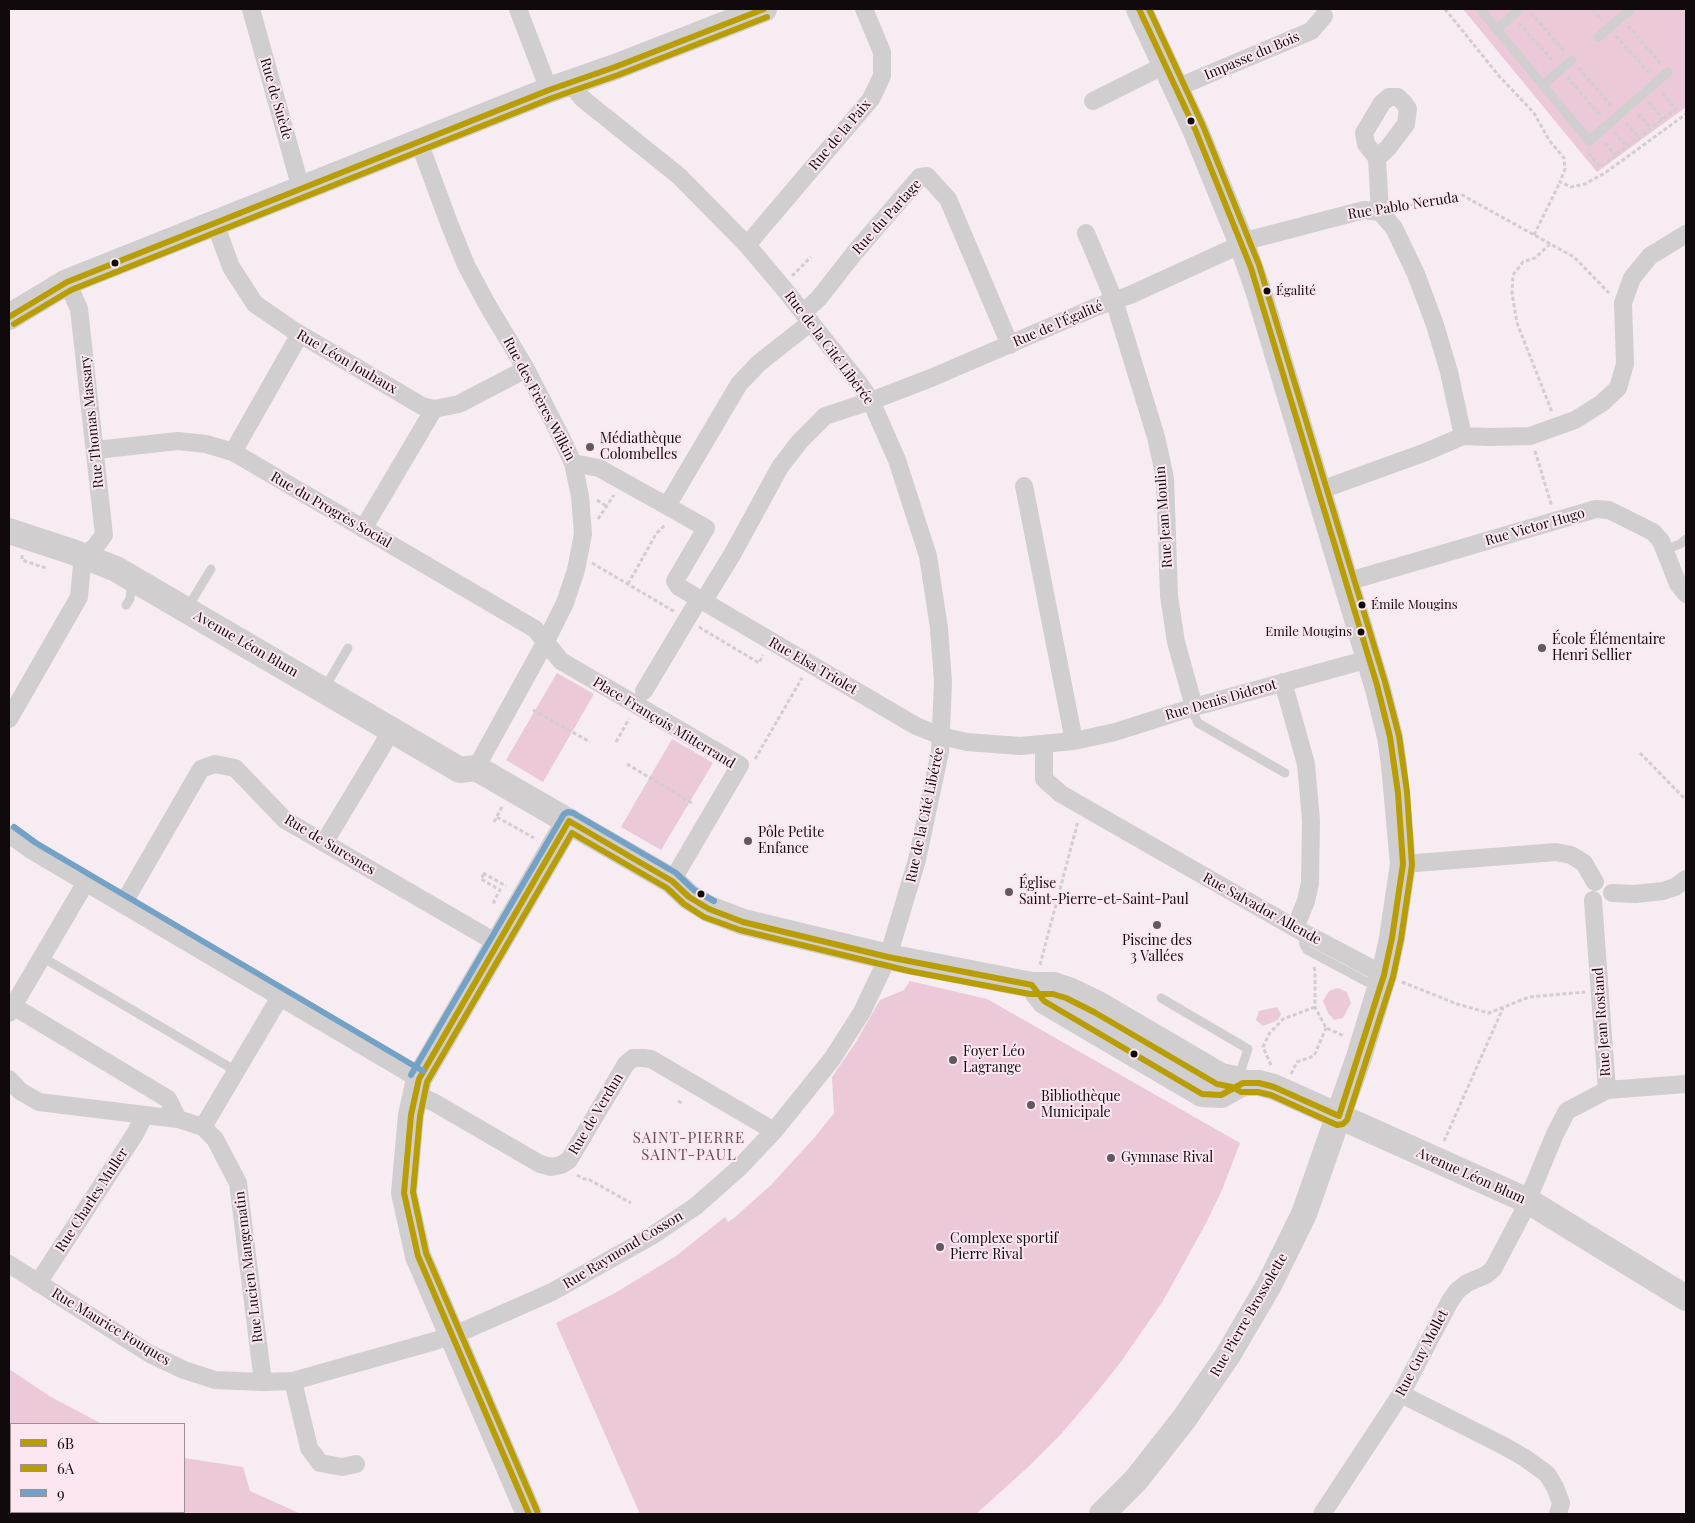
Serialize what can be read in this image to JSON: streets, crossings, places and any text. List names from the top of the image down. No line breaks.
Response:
{"streets":{"street":["Impasse du Bois","Rue de Suède","Rue de la Paix","Rue Pablo Neruda","Rue du Partage","Rue de l'Égalité","Rue de la Cité Libérée","Rue Léon Jouhaux","Rue des Frères Wilkin","Rue Thomas Massary","Rue du Progrès Social","Rue Jean Moulin","Rue Victor Hugo","Avenue Léon Blum","Rue Elsa Triolet","Rue Denis Diderot","Place François Mitterrand","Rue de Suresnes","Rue Salvador Allende","Rue Jean Rostand","Rue de Verdun","Rue Charles Muller","Rue Raymond Cosson","Rue Lucien Mangematin","Rue Pierre Brossolette","Rue Maurice Fouques","Rue Guy Mollet"]},"crossings":[["Impasse du Bois","Rue Pierre Brossolette"],["Rue de la Paix","Rue de la Cité Libérée"],["Rue Pablo Neruda","Rue de l'Égalité"],["Rue Pablo Neruda","Rue Pierre Brossolette"],["Rue du Partage","Rue de l'Égalité"],["Rue du Partage","Rue de la Cité Libérée"],["Rue de l'Égalité","Rue de la Cité Libérée"],["Rue de l'Égalité","Rue Jean Moulin"],["Rue de l'Égalité","Rue Elsa Triolet"],["Rue de l'Égalité","Rue Pierre Brossolette"],["Rue de la Cité Libérée","Rue Elsa Triolet"],["Rue de la Cité Libérée","Rue Denis Diderot"],["Rue de la Cité Libérée","Rue Raymond Cosson"],["Rue Léon Jouhaux","Rue des Frères Wilkin"],["Rue des Frères Wilkin","Rue du Progrès Social"],["Rue des Frères Wilkin","Avenue Léon Blum"],["Rue des Frères Wilkin","Place François Mitterrand"],["Rue Thomas Massary","Rue du Progrès Social"],["Rue Thomas Massary","Avenue Léon Blum"],["Rue du Progrès Social","Place François Mitterrand"],["Rue Jean Moulin","Rue Denis Diderot"],["Rue Victor Hugo","Rue Pierre Brossolette"],["Avenue Léon Blum","Rue Jean Rostand"],["Avenue Léon Blum","Rue Pierre Brossolette"],["Avenue Léon Blum","Rue Guy Mollet"],["Rue Elsa Triolet","Rue Denis Diderot"],["Rue Denis Diderot","Rue Salvador Allende"],["Rue Denis Diderot","Rue Pierre Brossolette"],["Rue Salvador Allende","Rue Pierre Brossolette"],["Rue Jean Rostand","Rue Guy Mollet"],["Rue de Verdun","Rue Raymond Cosson"],["Rue Charles Muller","Rue Lucien Mangematin"],["Rue Charles Muller","Rue Maurice Fouques"],["Rue Raymond Cosson","Rue Maurice Fouques"],["Rue Lucien Mangematin","Rue Maurice Fouques"]],"districts":["SAINT-PIERRE SAINT-PAUL"],"places":["Égalité","Médiathèque Colombelles","Émile Mougins","Emile Mougins","École Élémentaire Henri Sellier","Pôle Petite Enfance","Église Saint-Pierre-et-Saint-Paul","Piscine des 3 Vallées","Foyer Léo Lagrange","Bibliothèque Municipale","Gymnase Rival","Complexe sportif Pierre Rival"],"lines":["transit line 6B","transit line 6A","transit line 9"],"legend":["6B","6A","9"]}
